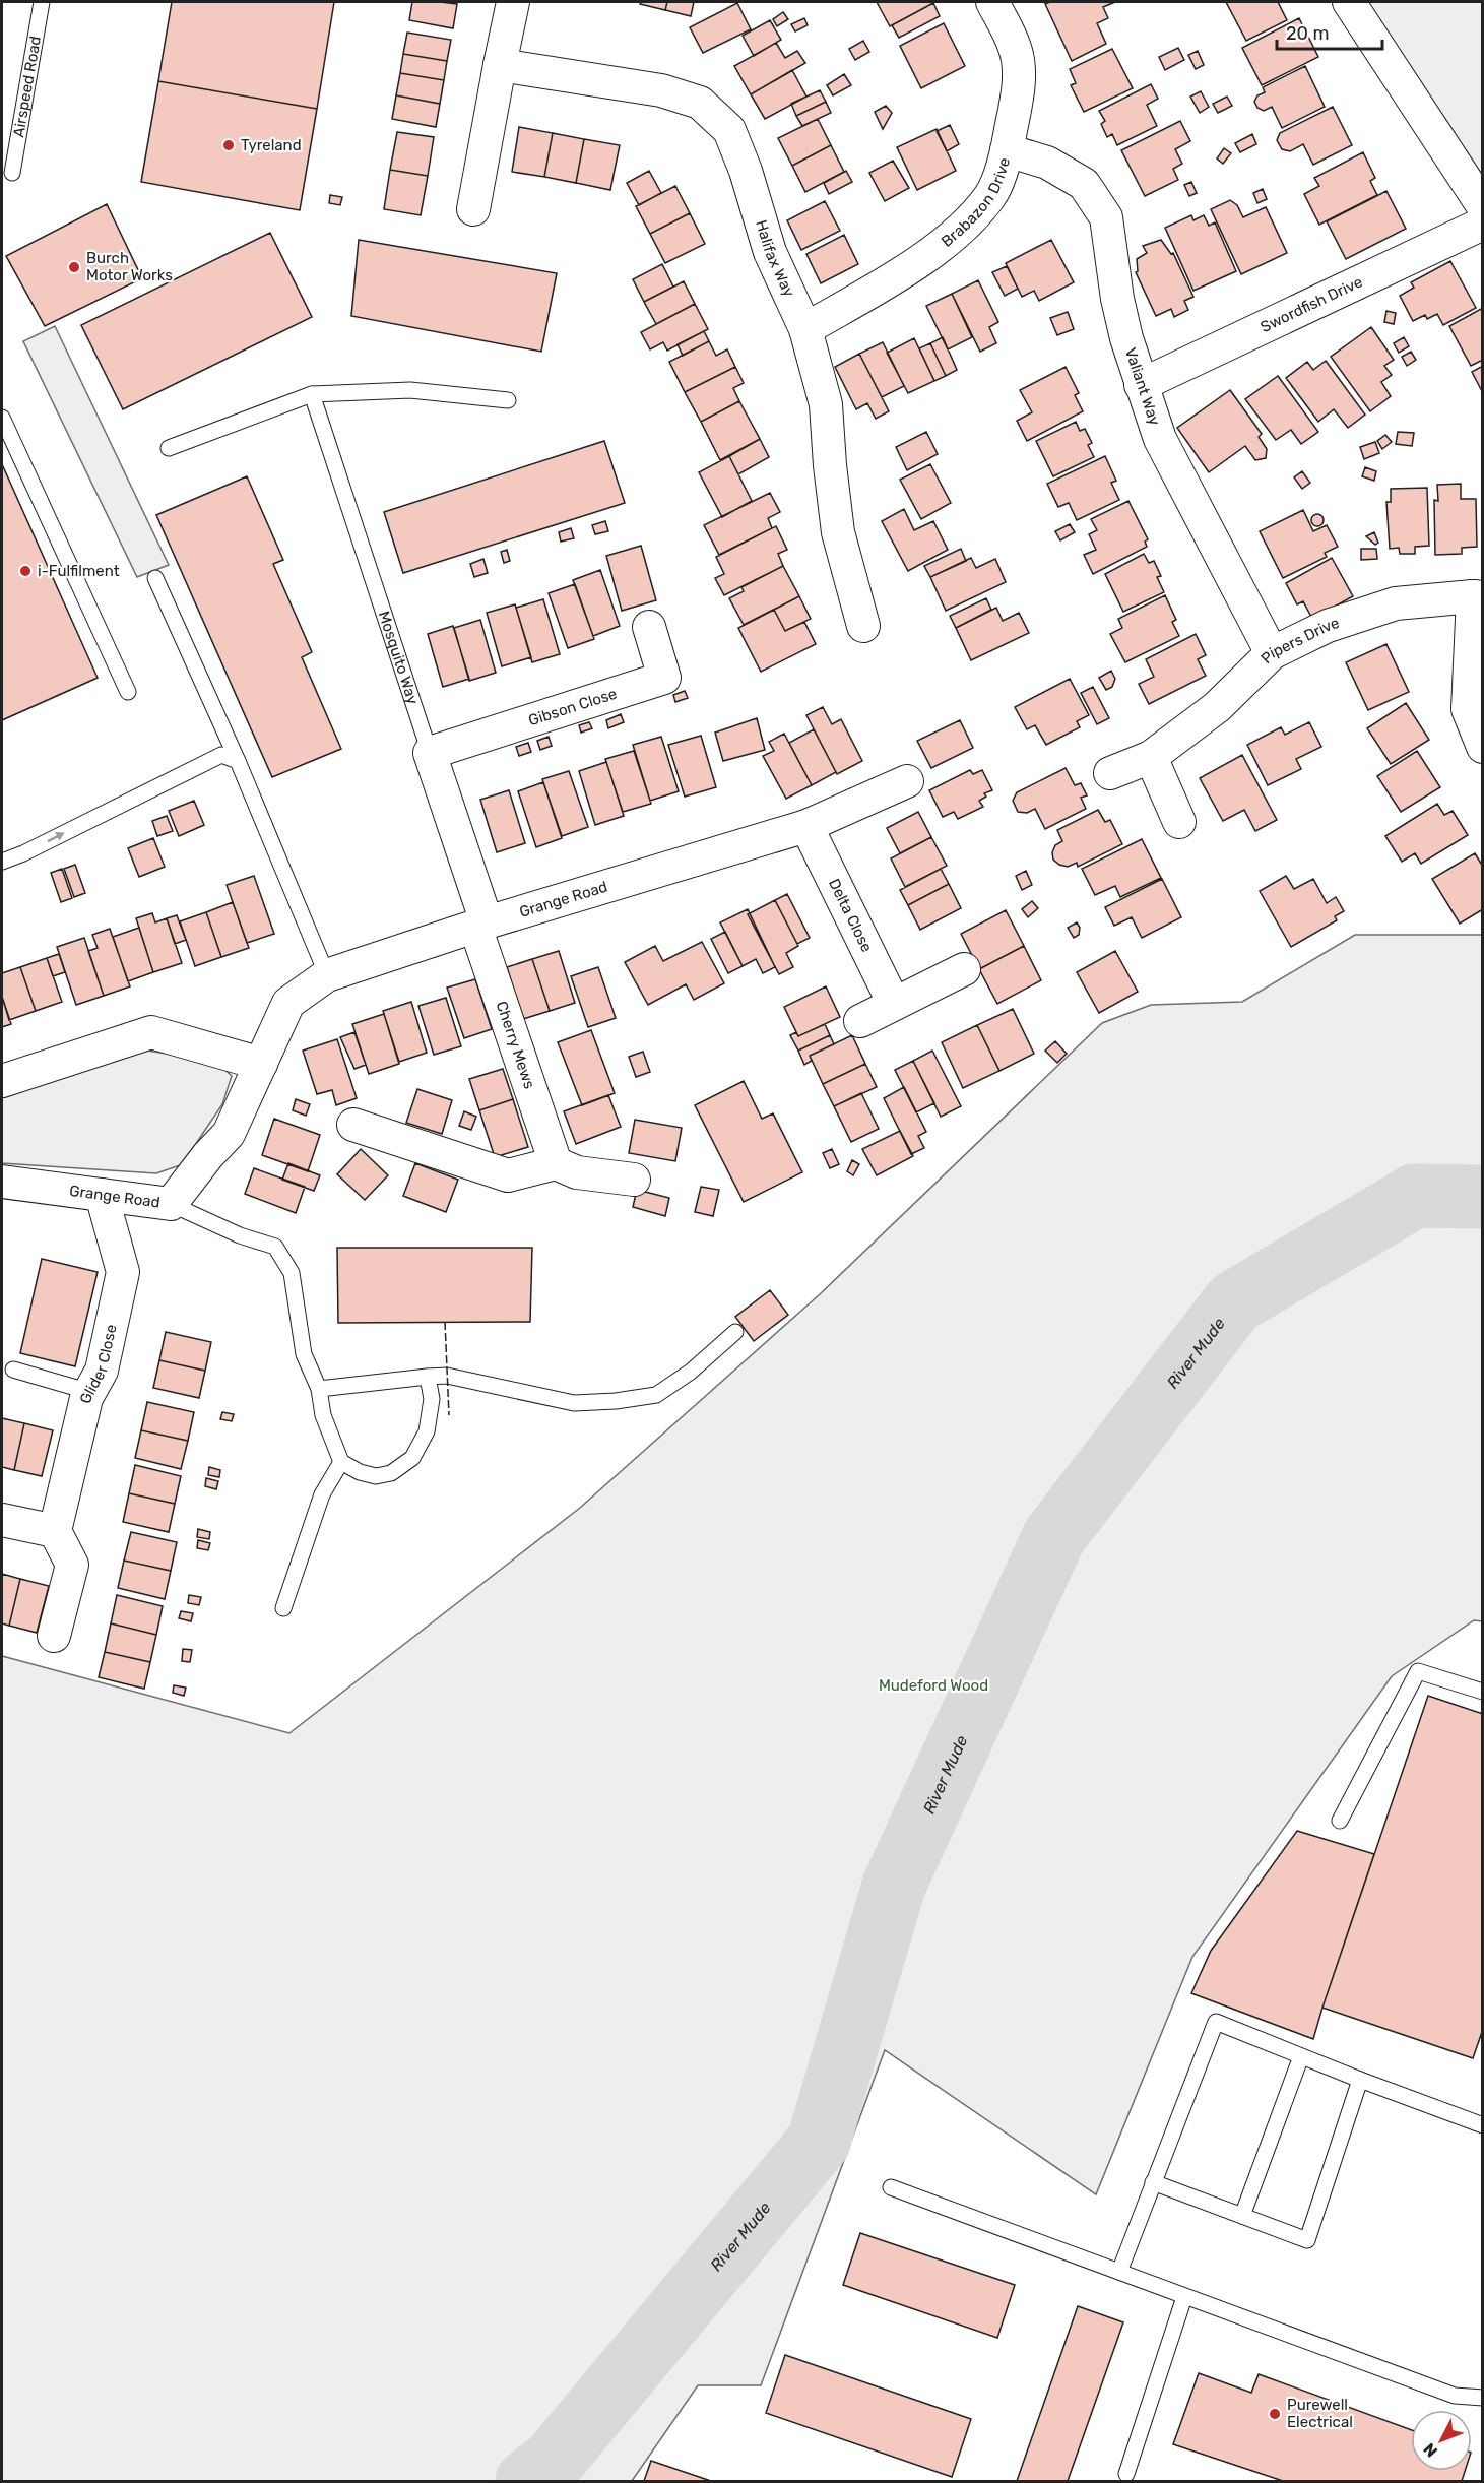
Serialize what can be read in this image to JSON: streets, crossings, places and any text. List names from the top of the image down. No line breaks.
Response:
{"streets":{"street":["Brabazon Drive","Halifax Way","Swordfish Drive","Valiant Way","Pipers Drive","Mosquito Way","Gibson Close","Grange Road","Delta Close","Cherry Mews","Glider Close"],"lane":["Airspeed Road"]},"crossings":[["Brabazon Drive","Halifax Way"],["Brabazon Drive","Valiant Way"],["Swordfish Drive","Valiant Way"],["Valiant Way","Pipers Drive"],["Mosquito Way","Gibson Close"],["Mosquito Way","Grange Road"],["Mosquito Way","Cherry Mews"],["Grange Road","Delta Close"],["Grange Road","Cherry Mews"],["Grange Road","Glider Close"]],"water":["River Mude"],"parks":["Mudeford Wood"],"places":["Tyreland","Burch Motor Works","i-Fulfilment","Purewell Electrical"],"scale_bar":"20 m","north":"bottom left"}
